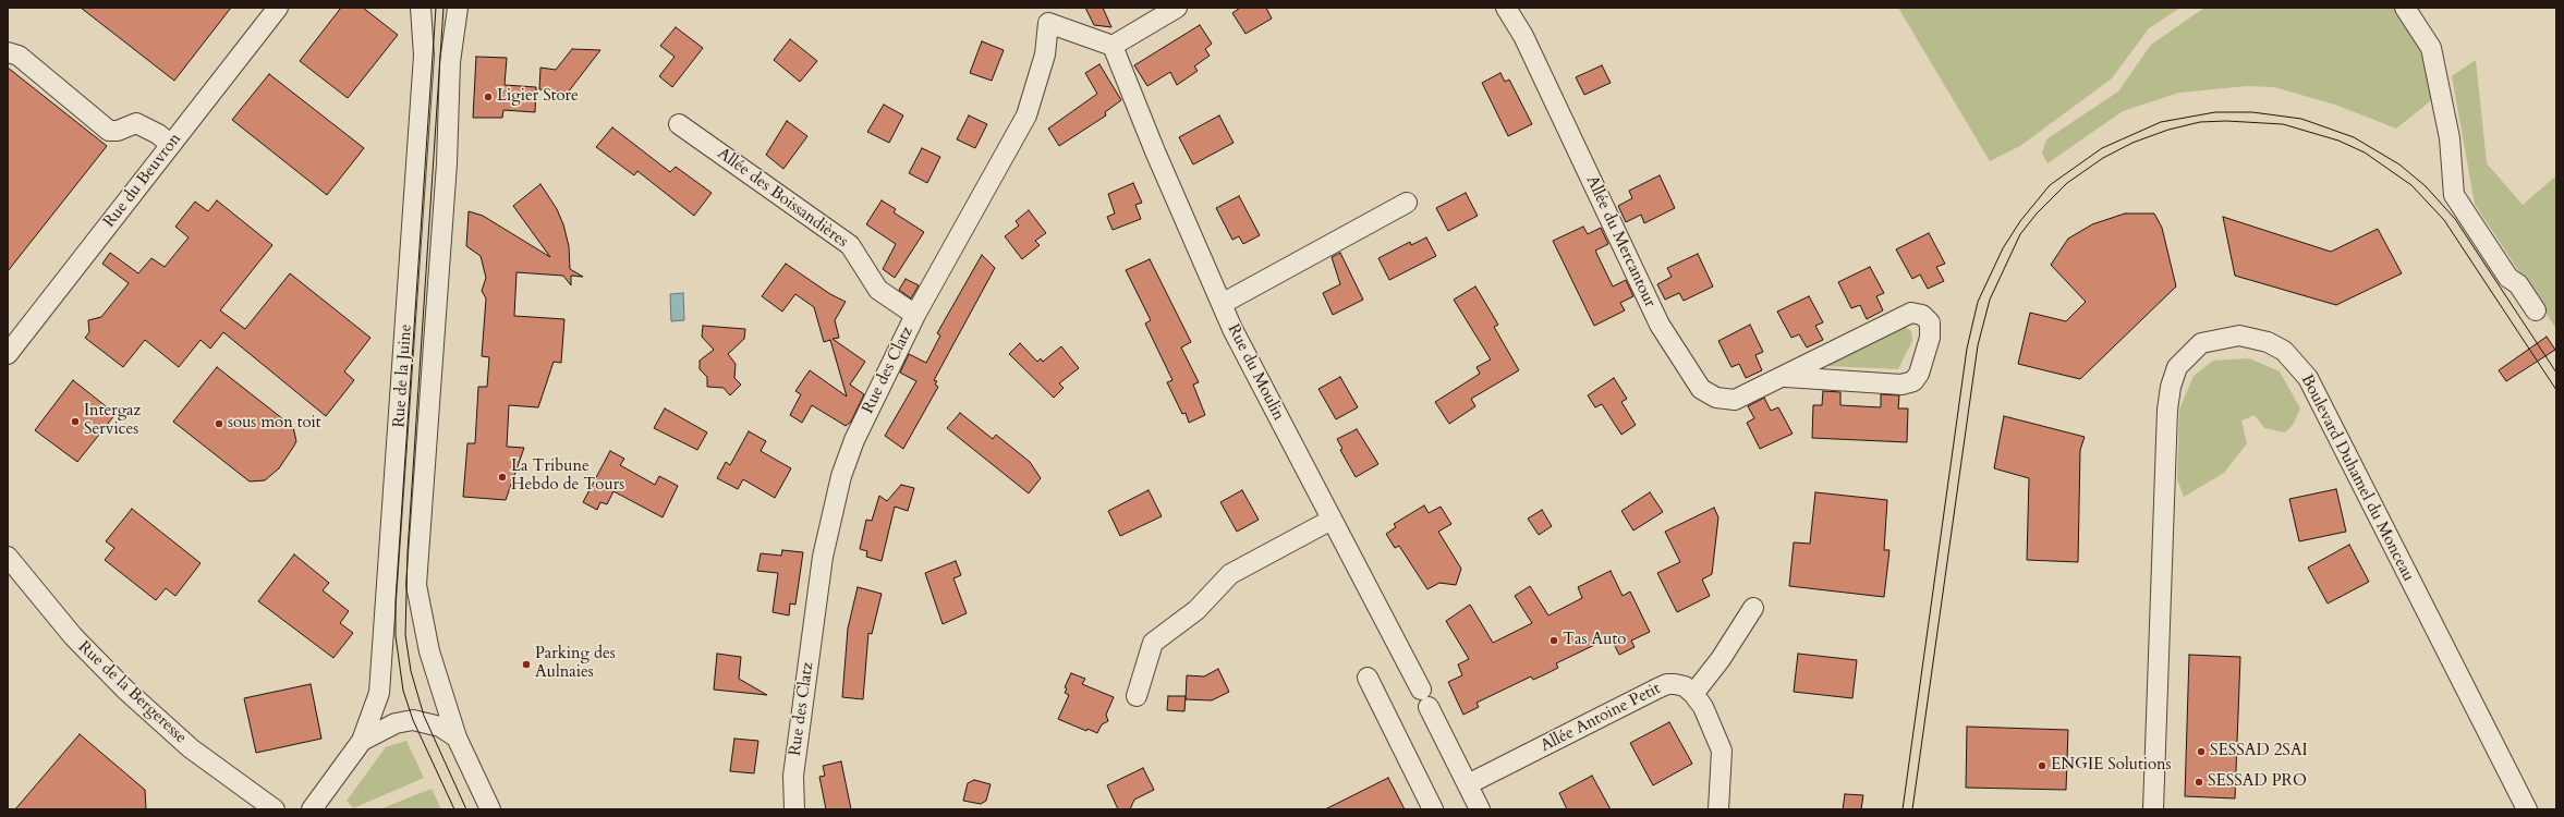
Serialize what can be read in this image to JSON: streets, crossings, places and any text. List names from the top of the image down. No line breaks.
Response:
{"streets":{"street":["Rue du Beuvron","Allée des Boissandières","Allée du Mercantour","Rue des Clatz","Rue du Moulin","Rue de la Juine","Boulevard Duhamel du Monceau","Rue de la Bergeresse","Allée Antoine Petit"]},"crossings":[["Allée des Boissandières","Rue des Clatz"],["Rue des Clatz","Rue du Moulin"],["Rue du Moulin","Allée Antoine Petit"]],"places":["Ligier Store","Intergaz Services","sous mon toit","La Tribune Hebdo de Tours","Tas Auto","Parking des Aulnaies","SESSAD 2SAI","ENGIE Solutions","SESSAD PRO"]}
